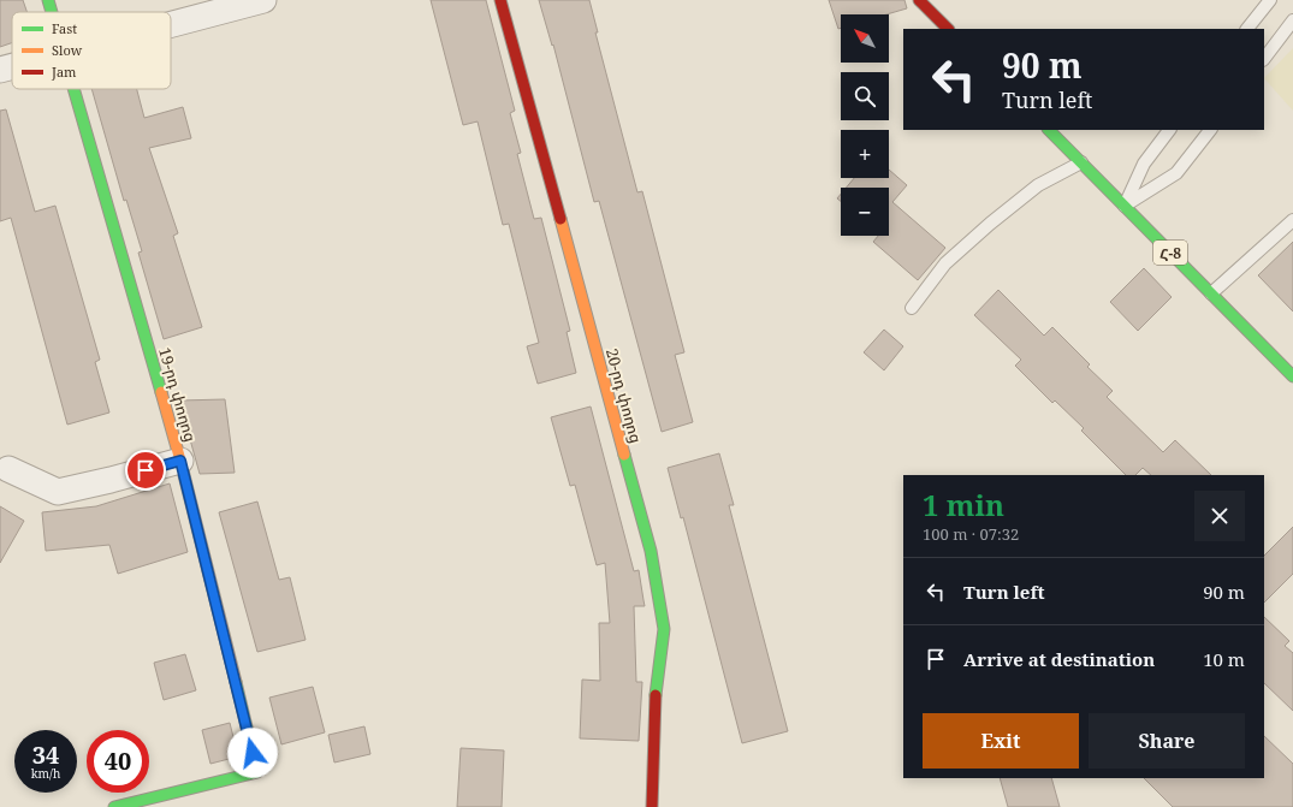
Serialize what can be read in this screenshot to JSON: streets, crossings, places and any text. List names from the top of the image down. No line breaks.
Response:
{"streets":{"street":["Հ-8","19-րդ փողոց","20-րդ փողոց"]},"legend":["Fast","Slow","Jam"],"north":"top left","page":{"map_buttons":["+","−"],"turn":["90 m","Turn left"],"heading":["1 min","100 m · 07:32"],"list":[{"name":"Turn left","value":"90 m"},{"name":"Arrive at destination","value":"10 m"}],"buttons":["Exit","Share"],"speed":"34 km/h","limit":"40"}}
